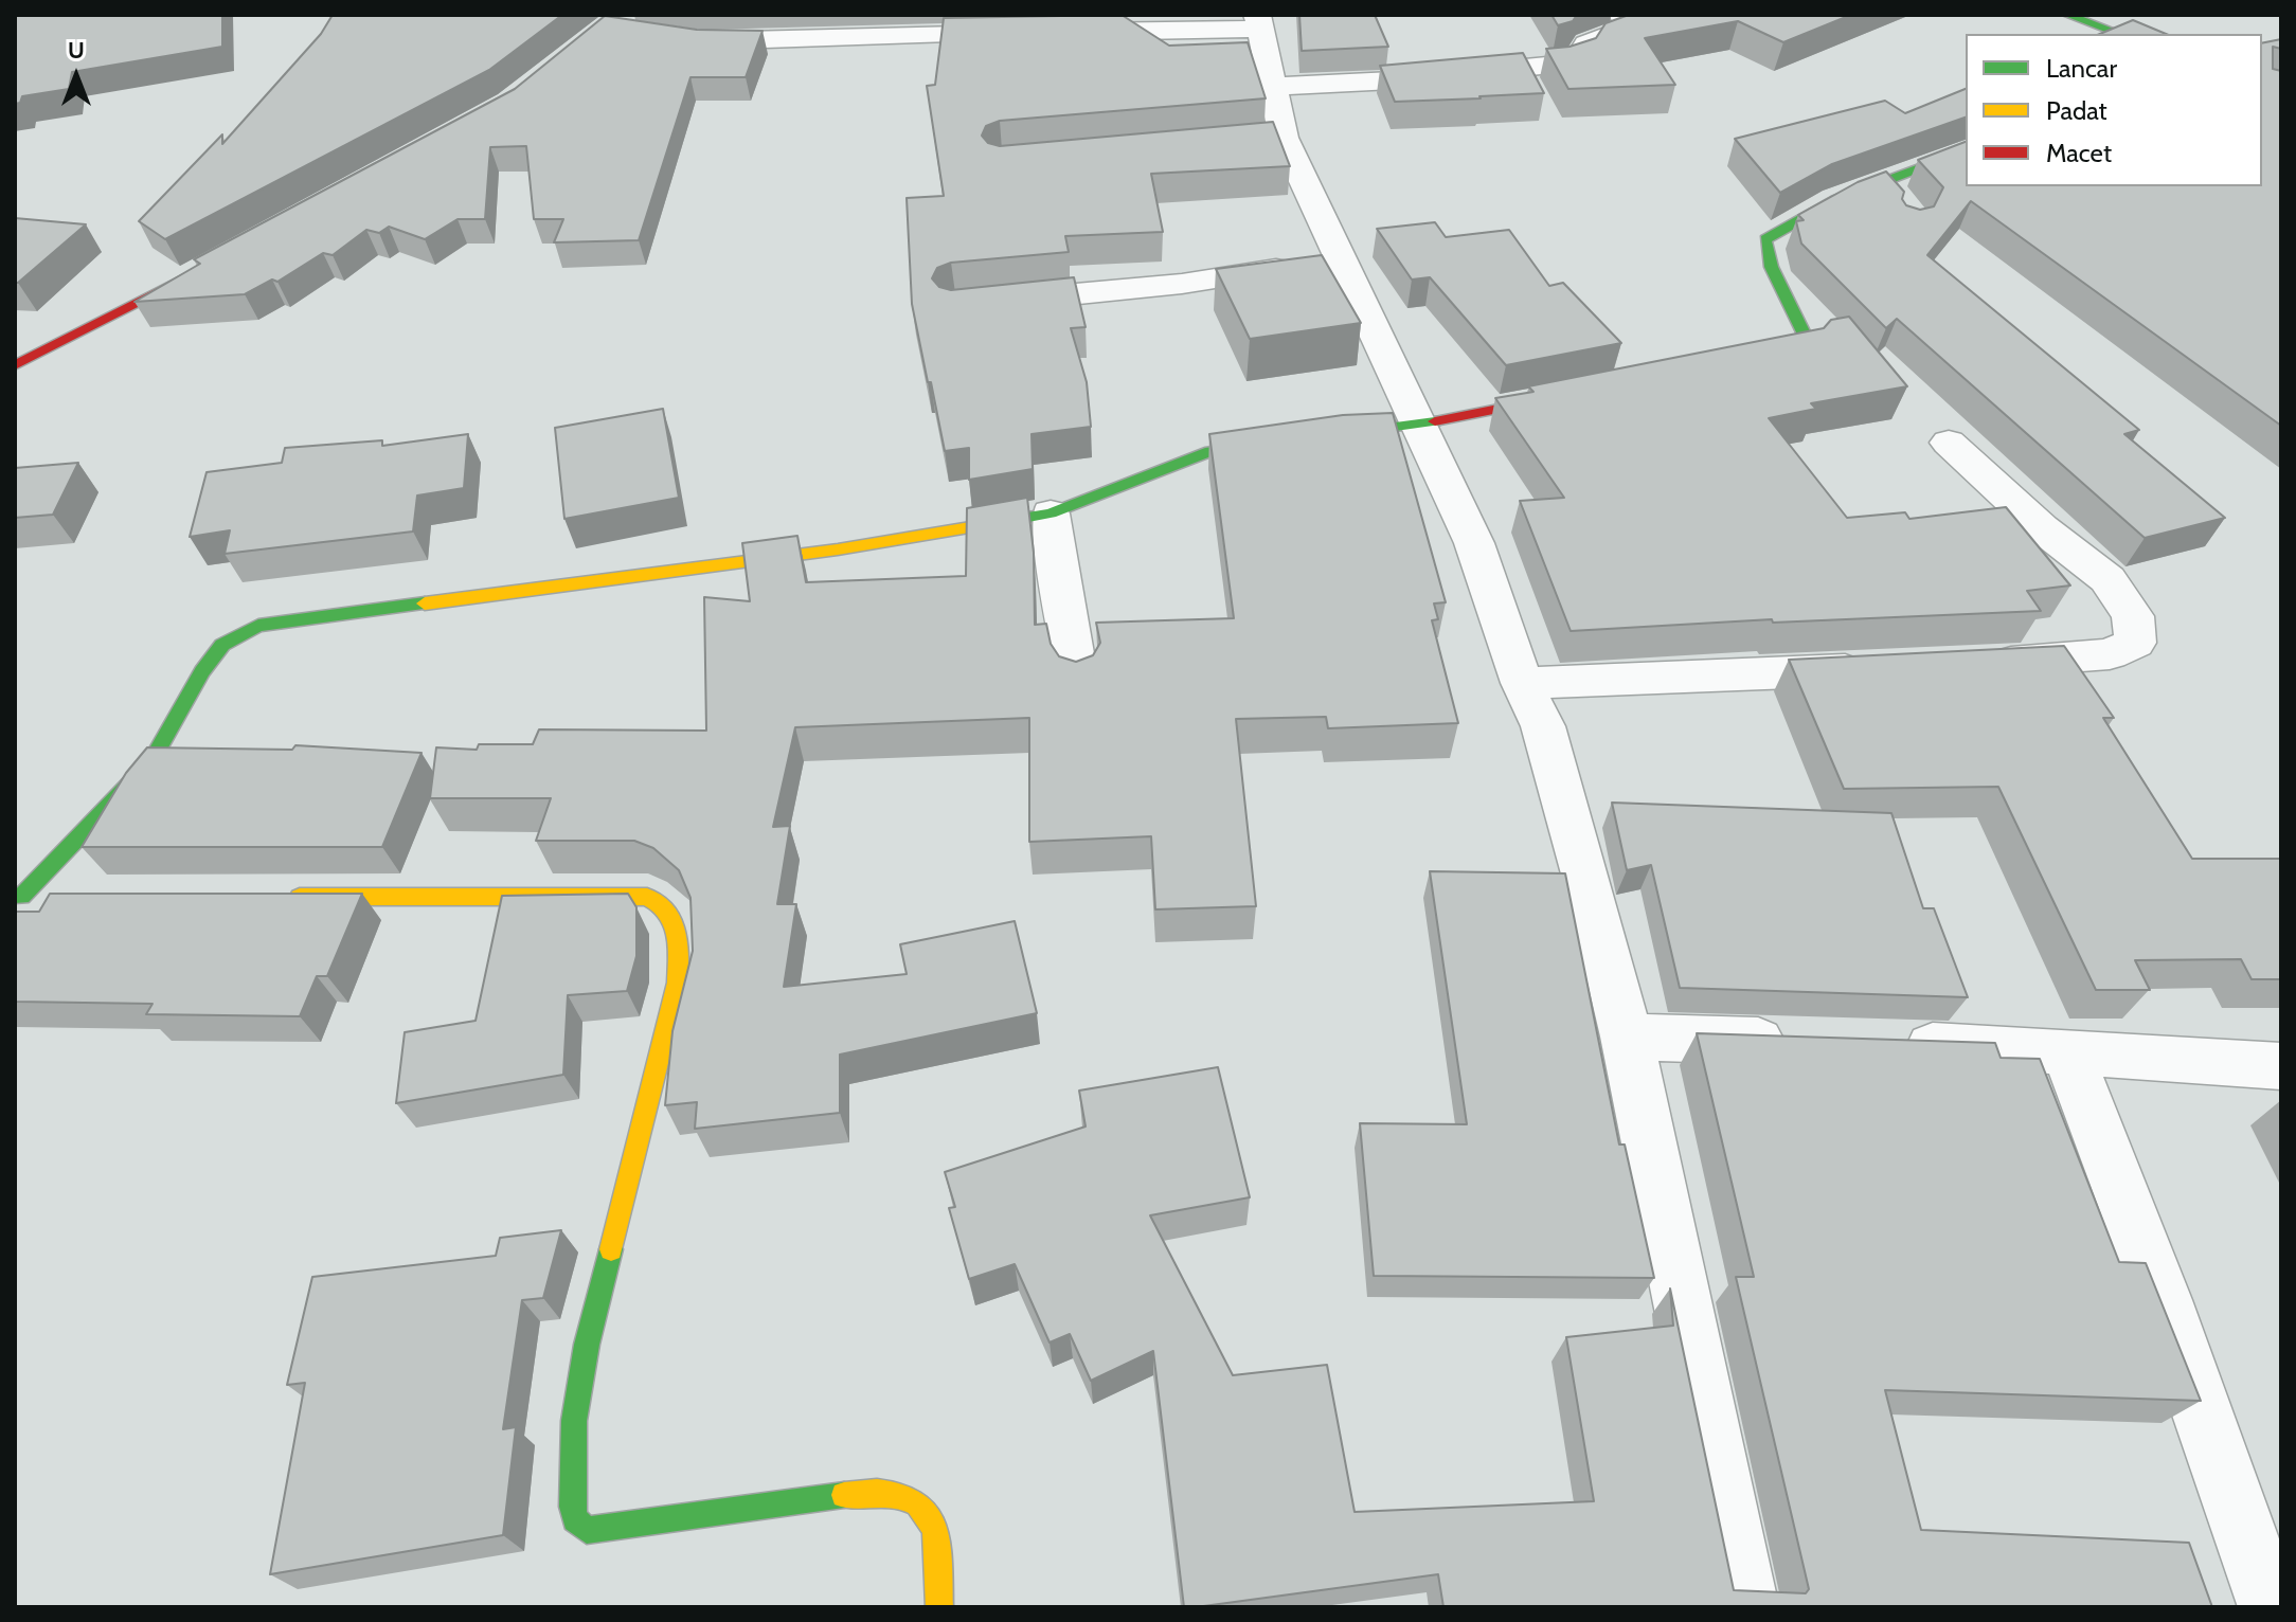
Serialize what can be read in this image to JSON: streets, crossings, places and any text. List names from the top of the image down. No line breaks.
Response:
{"legend":["Lancar","Padat","Macet"],"north":"top"}
